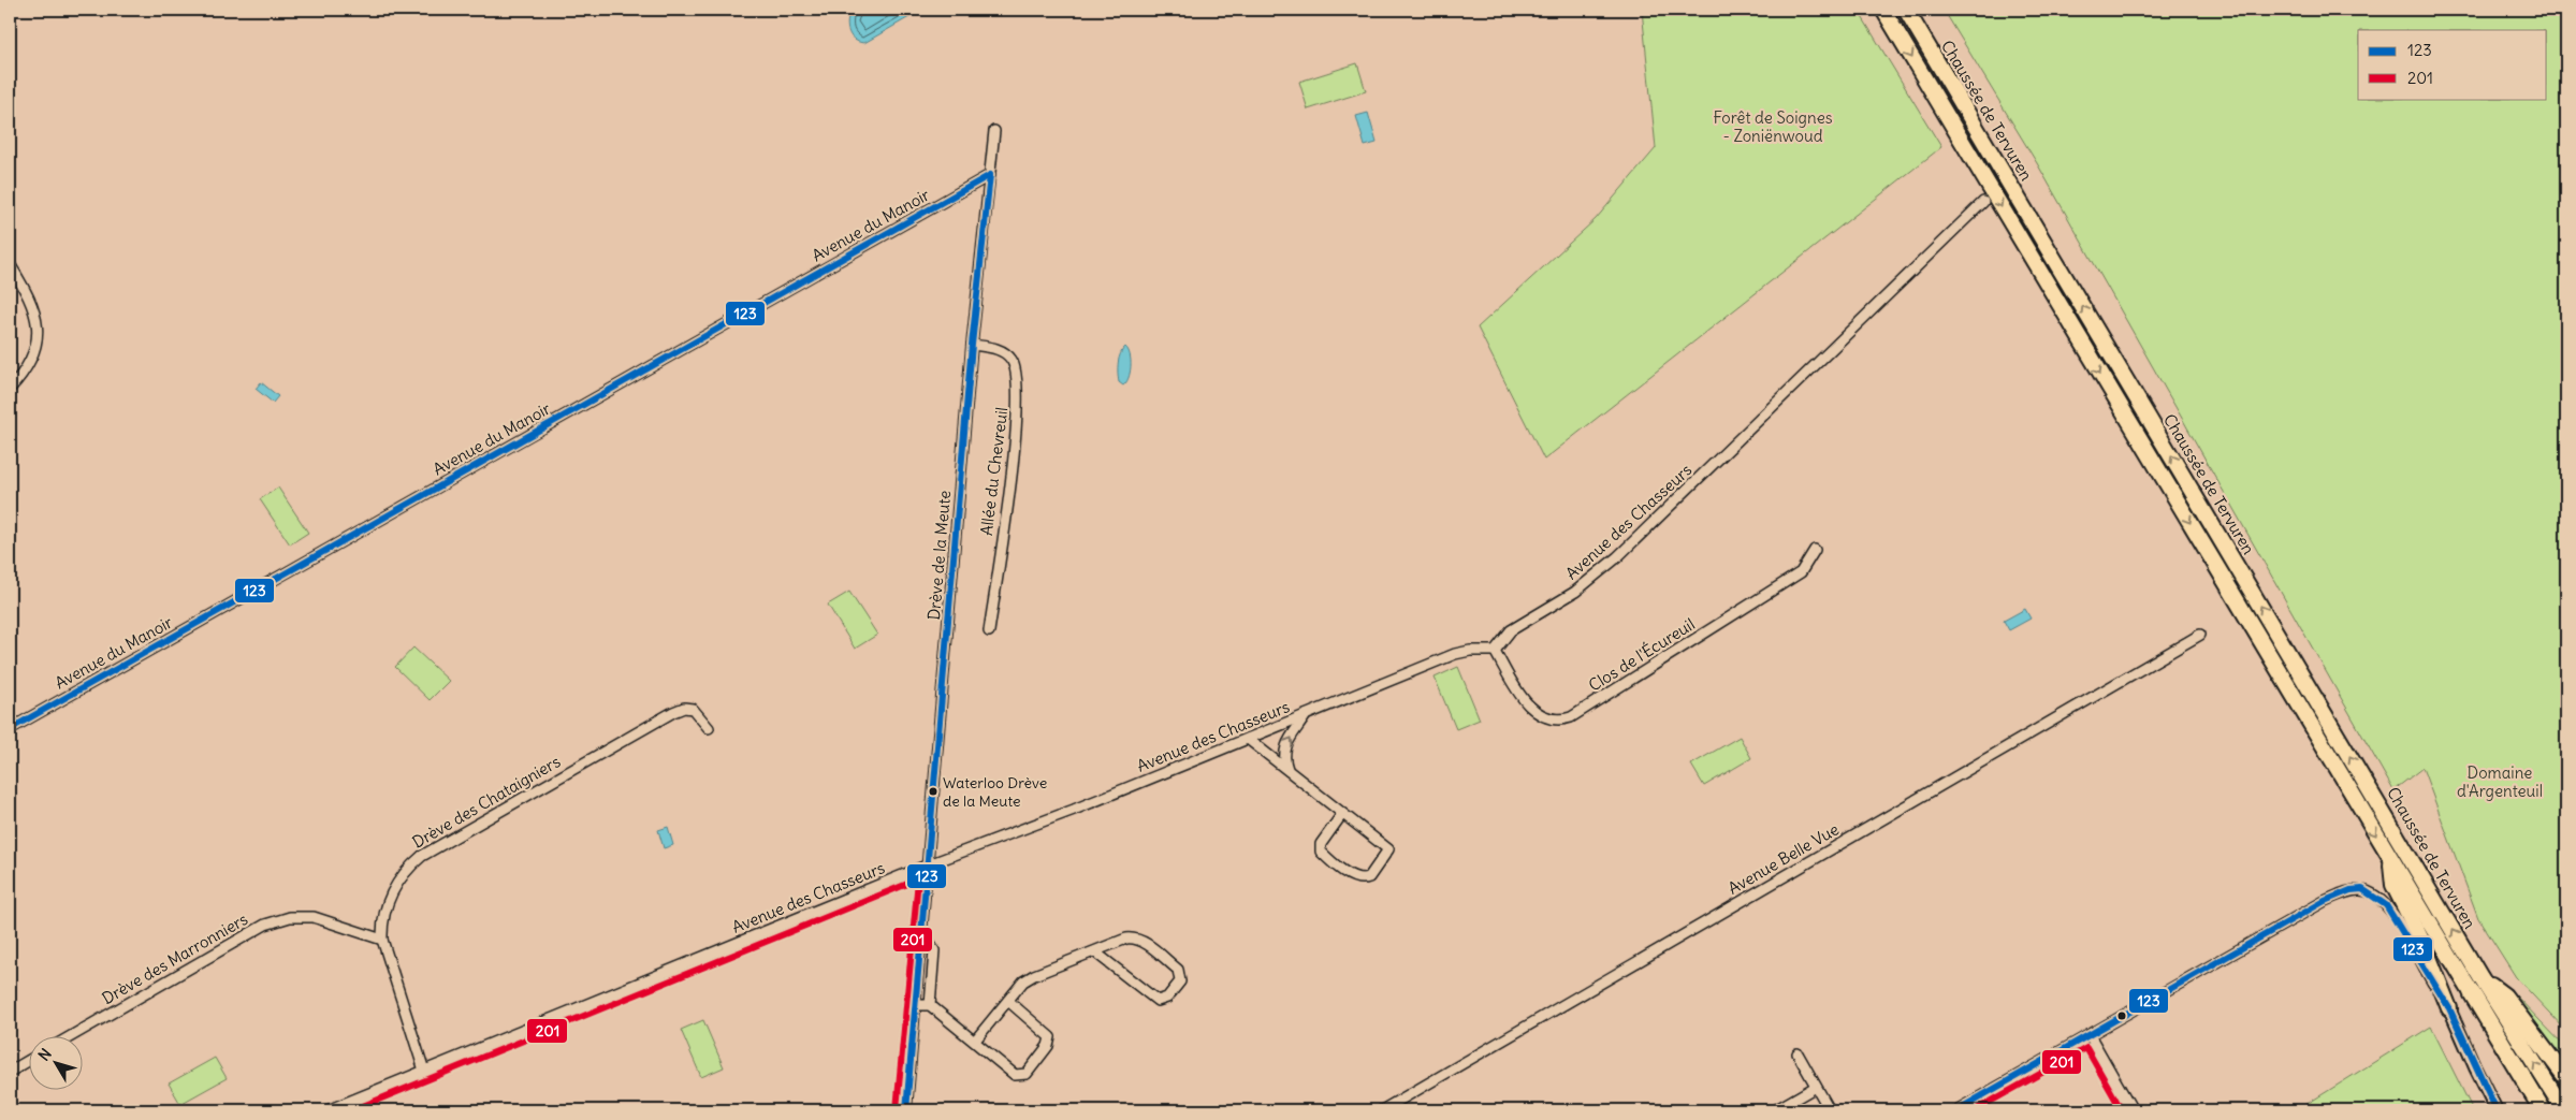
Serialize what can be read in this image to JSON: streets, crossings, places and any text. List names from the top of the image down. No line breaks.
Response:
{"streets":{"highway":["Chaussée de Tervuren"],"street":["Avenue du Manoir","Allée du Chevreuil","Avenue des Chasseurs","Drève de la Meute","Clos de l'Écureuil","Drève des Chataigniers","Avenue Belle Vue","Drève des Marronniers"]},"crossings":[["Avenue du Manoir","Drève de la Meute"],["Allée du Chevreuil","Drève de la Meute"],["Avenue des Chasseurs","Drève de la Meute"],["Avenue des Chasseurs","Clos de l'Écureuil"],["Avenue des Chasseurs","Drève des Chataigniers"],["Drève des Chataigniers","Drève des Marronniers"]],"parks":["Forêt de Soignes - Zoniënwoud","Domaine d'Argenteuil"],"places":["Waterloo Drève de la Meute"],"lines":["transit line 123","transit line 201"],"legend":["123","201"],"north":"top left"}
